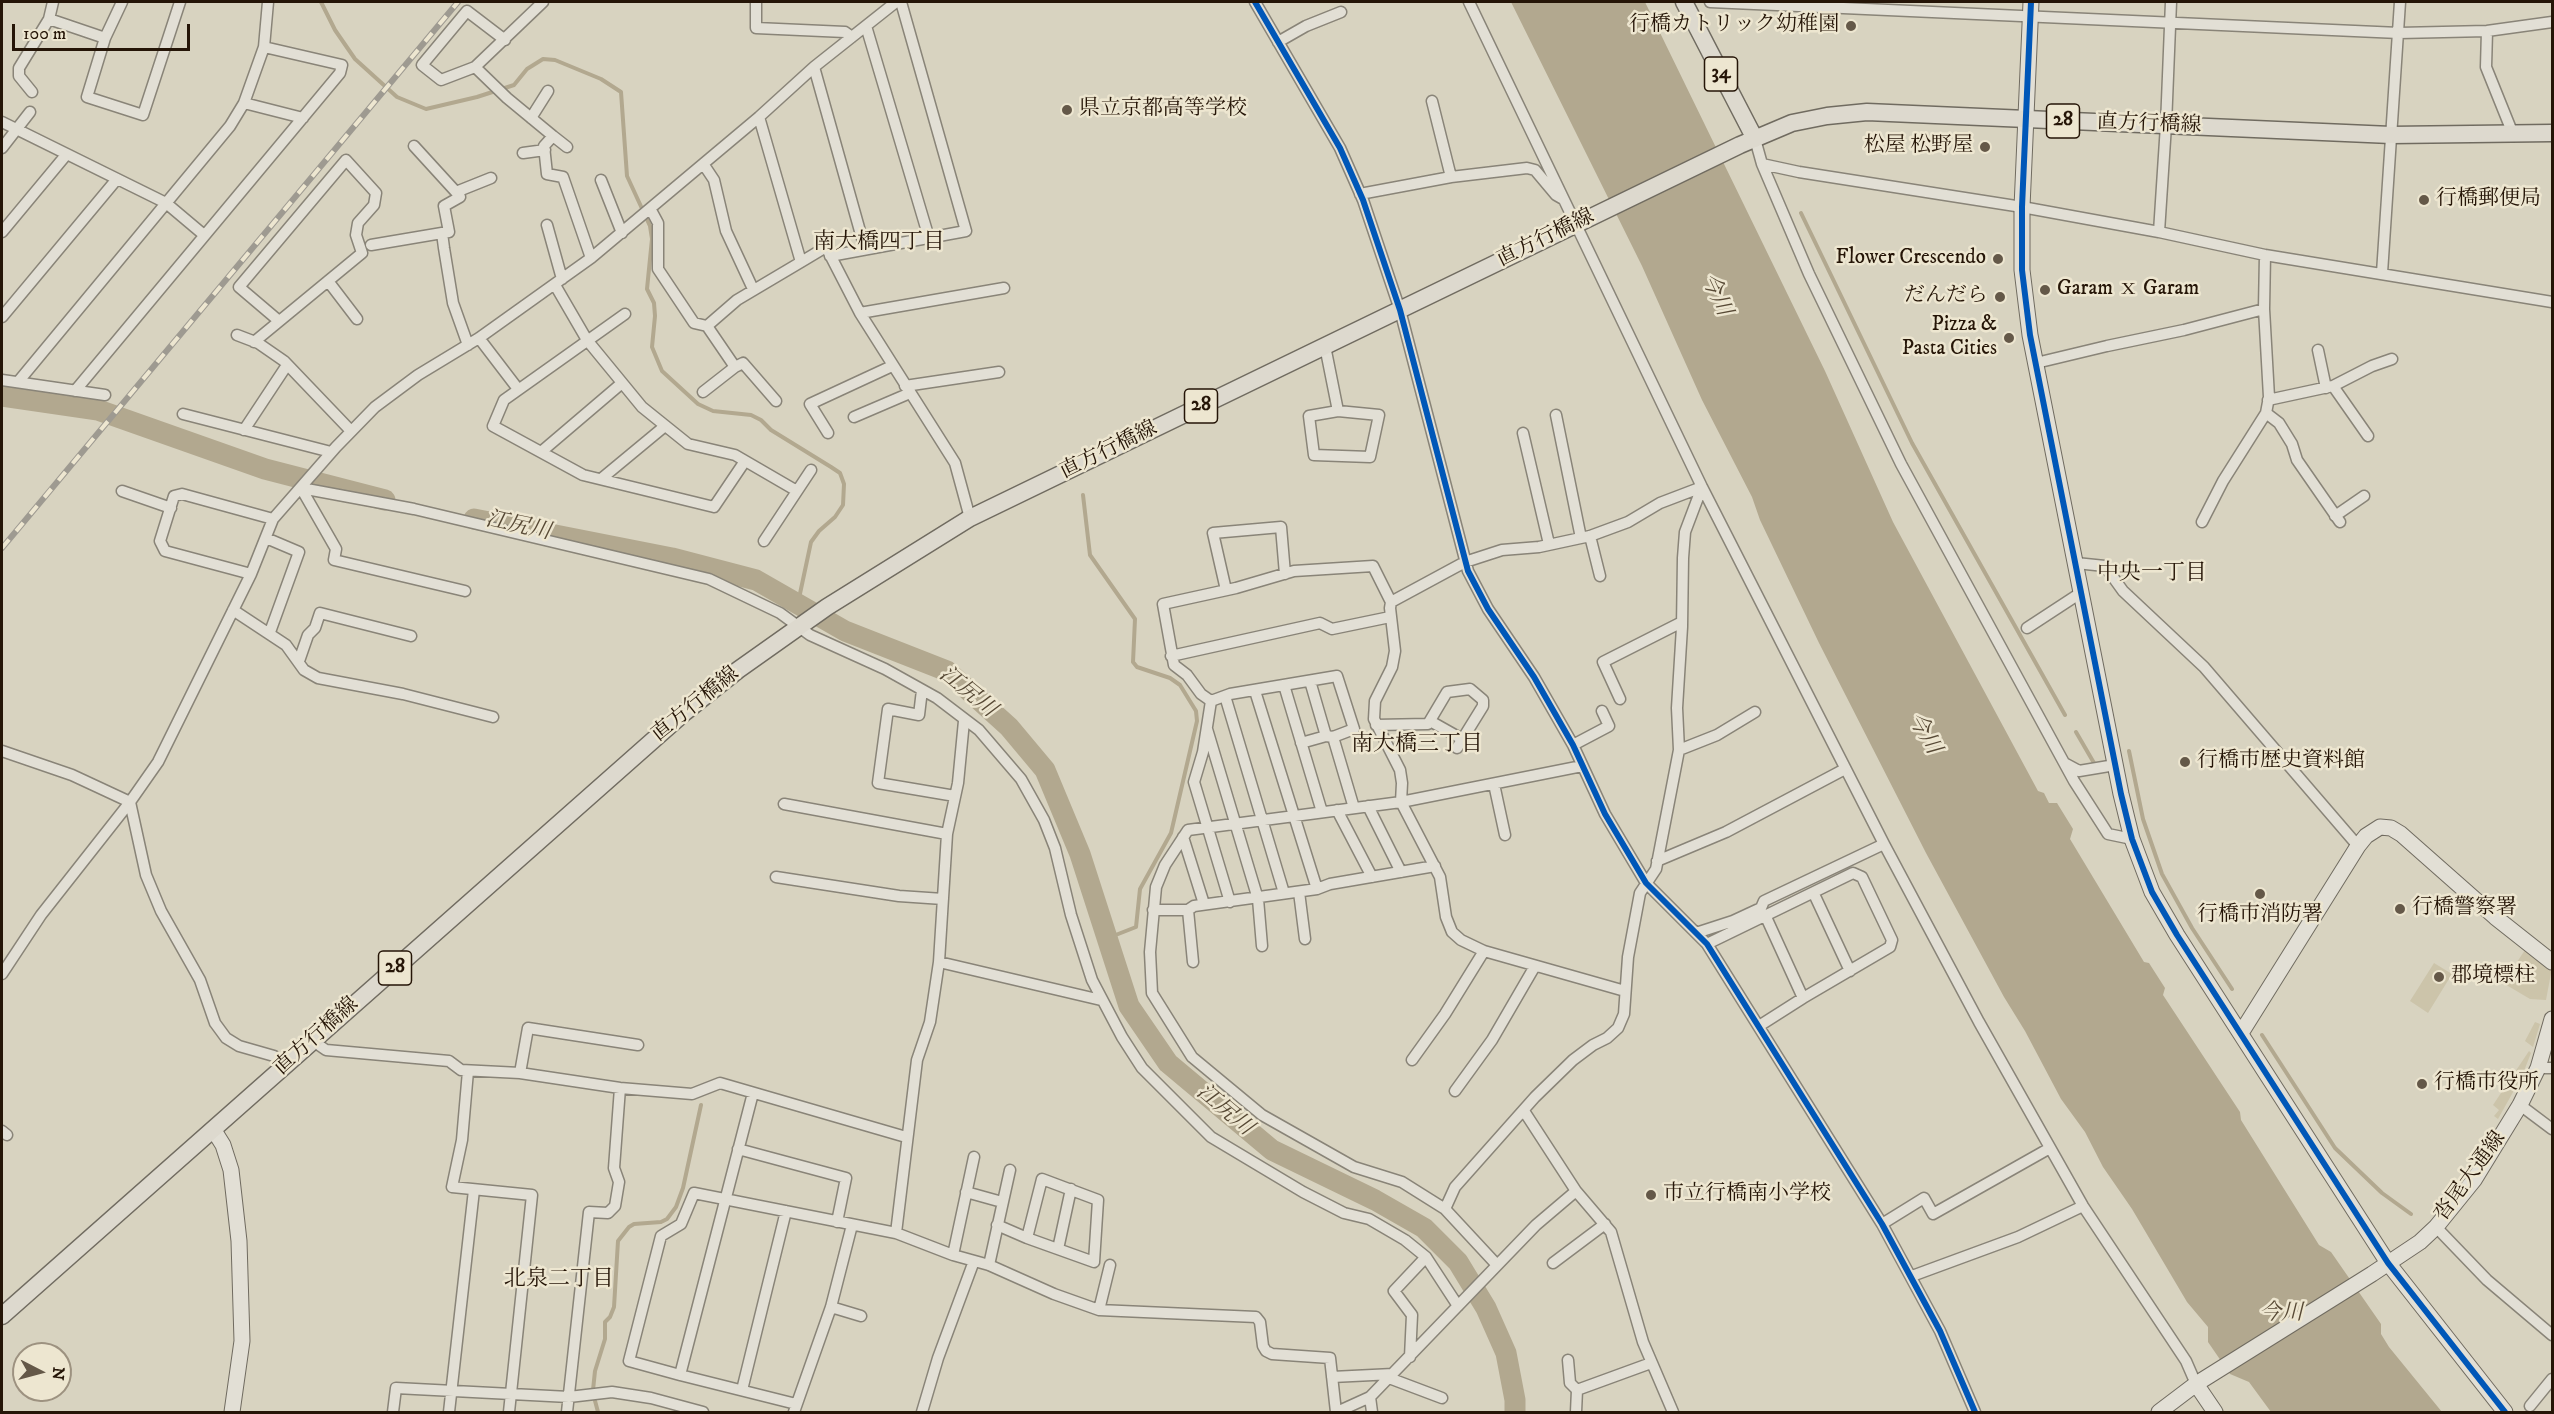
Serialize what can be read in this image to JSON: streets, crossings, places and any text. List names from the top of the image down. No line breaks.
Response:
{"streets":{"main road":["34","28","直方行橋線"],"street":["沓尾大通線"]},"crossings":[["34","直方行橋線"]],"districts":["南大橋四丁目","中央一丁目","南大橋三丁目","北泉二丁目"],"water":["今川","江尻川"],"places":["行橋カトリック幼稚園","県立京都高等学校","松屋 松野屋","行橋郵便局","Flower Crescendo","Garam ｘ Garam","だんだら","Pizza & Pasta Cities","行橋市歴史資料館","行橋市消防署","行橋警察署","郡境標柱","行橋市役所","市立行橋南小学校"],"scale_bar":"100 m","north":"right"}
